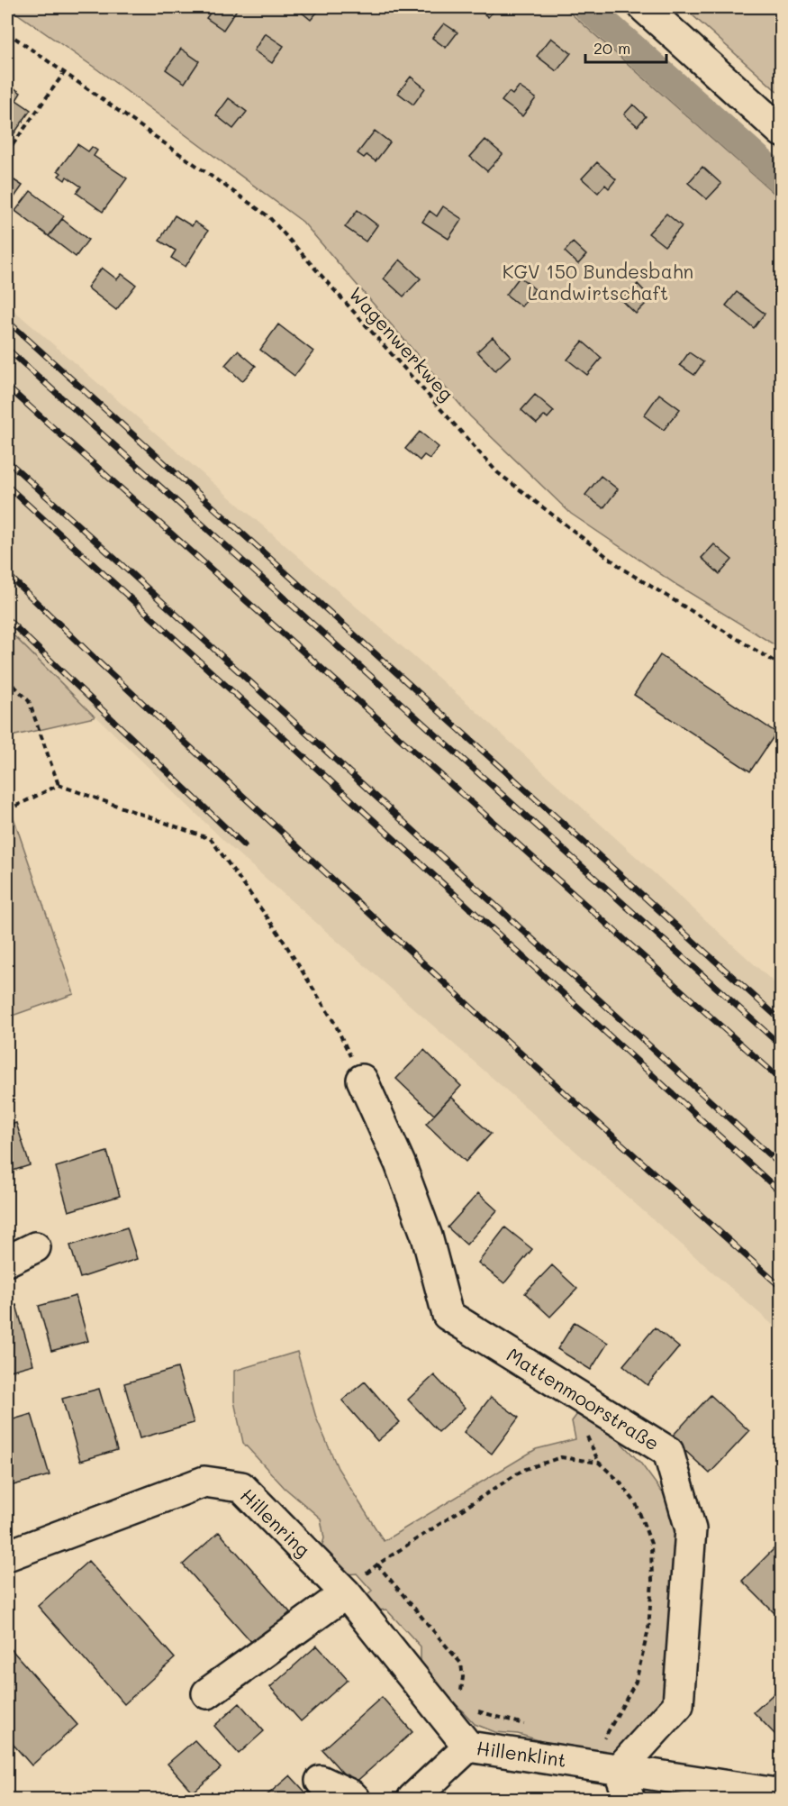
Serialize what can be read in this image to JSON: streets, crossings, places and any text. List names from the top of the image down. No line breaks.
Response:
{"streets":{"street":["Mattenmoorstraße","Hillenring","Hillenklint"],"path":["Wagenwerkweg"]},"crossings":[["Mattenmoorstraße","Hillenklint"],["Hillenring","Hillenklint"]],"parks":["KGV 150 Bundesbahn Landwirtschaft"],"scale_bar":"20 m"}
